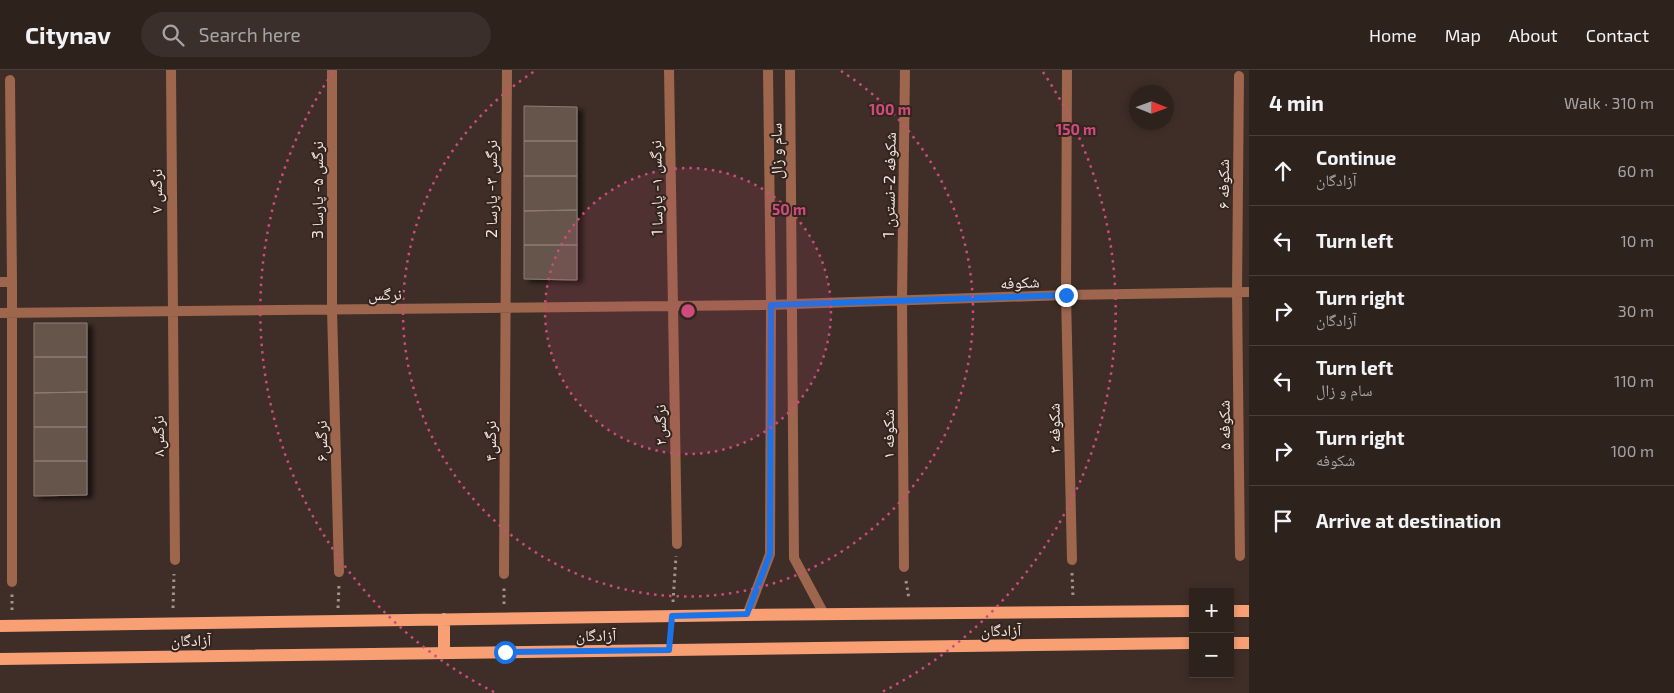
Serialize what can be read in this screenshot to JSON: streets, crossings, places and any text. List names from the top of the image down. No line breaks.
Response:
{"streets":{"main road":["آزادگان"],"street":["سام و زال","شکوفه ۶","شکوفه 2-نسترن 1","نرگس ۱- پارسا 1","نرگس ۳- پارسا 2","نرگس ۵- پارسا 3","نرگس ۷","شکوفه","نرگس","نرگس۲","شکوفه ۵","شکوفه ۳","شکوفه ۱","نرگس۸","نرگس۶","نرگس۴"]},"crossings":[["سام و زال","شکوفه"],["سام و زال","نرگس"],["سام و زال","آزادگان"],["شکوفه ۶","شکوفه"],["شکوفه ۶","شکوفه ۵"],["شکوفه 2-نسترن 1","شکوفه"],["شکوفه 2-نسترن 1","شکوفه ۱"],["نرگس ۱- پارسا 1","نرگس"],["نرگس ۱- پارسا 1","نرگس۲"],["نرگس ۳- پارسا 2","نرگس"],["نرگس ۳- پارسا 2","نرگس۴"],["نرگس ۵- پارسا 3","نرگس"],["نرگس ۵- پارسا 3","نرگس۶"],["نرگس ۷","نرگس"],["نرگس ۷","نرگس۸"],["شکوفه","نرگس"],["شکوفه","شکوفه ۵"],["شکوفه","شکوفه ۳"],["شکوفه","شکوفه ۱"],["نرگس","نرگس۲"],["نرگس","نرگس۸"],["نرگس","نرگس۶"],["نرگس","نرگس۴"]],"north":"right","page":{"header":"Citynav","search":"Search here","nav":["Home","Map","About","Contact"],"heading":["4 min","Walk · 310 m"],"list":[["Continue","آزادگان","60 m"],["Turn left","10 m"],["Turn right","آزادگان","30 m"],["Turn left","سام و زال","110 m"],["Turn right","شکوفه","100 m"],"Arrive at destination"],"map_buttons":["+","−"]},"rings":["100 m","150 m","50 m"]}
